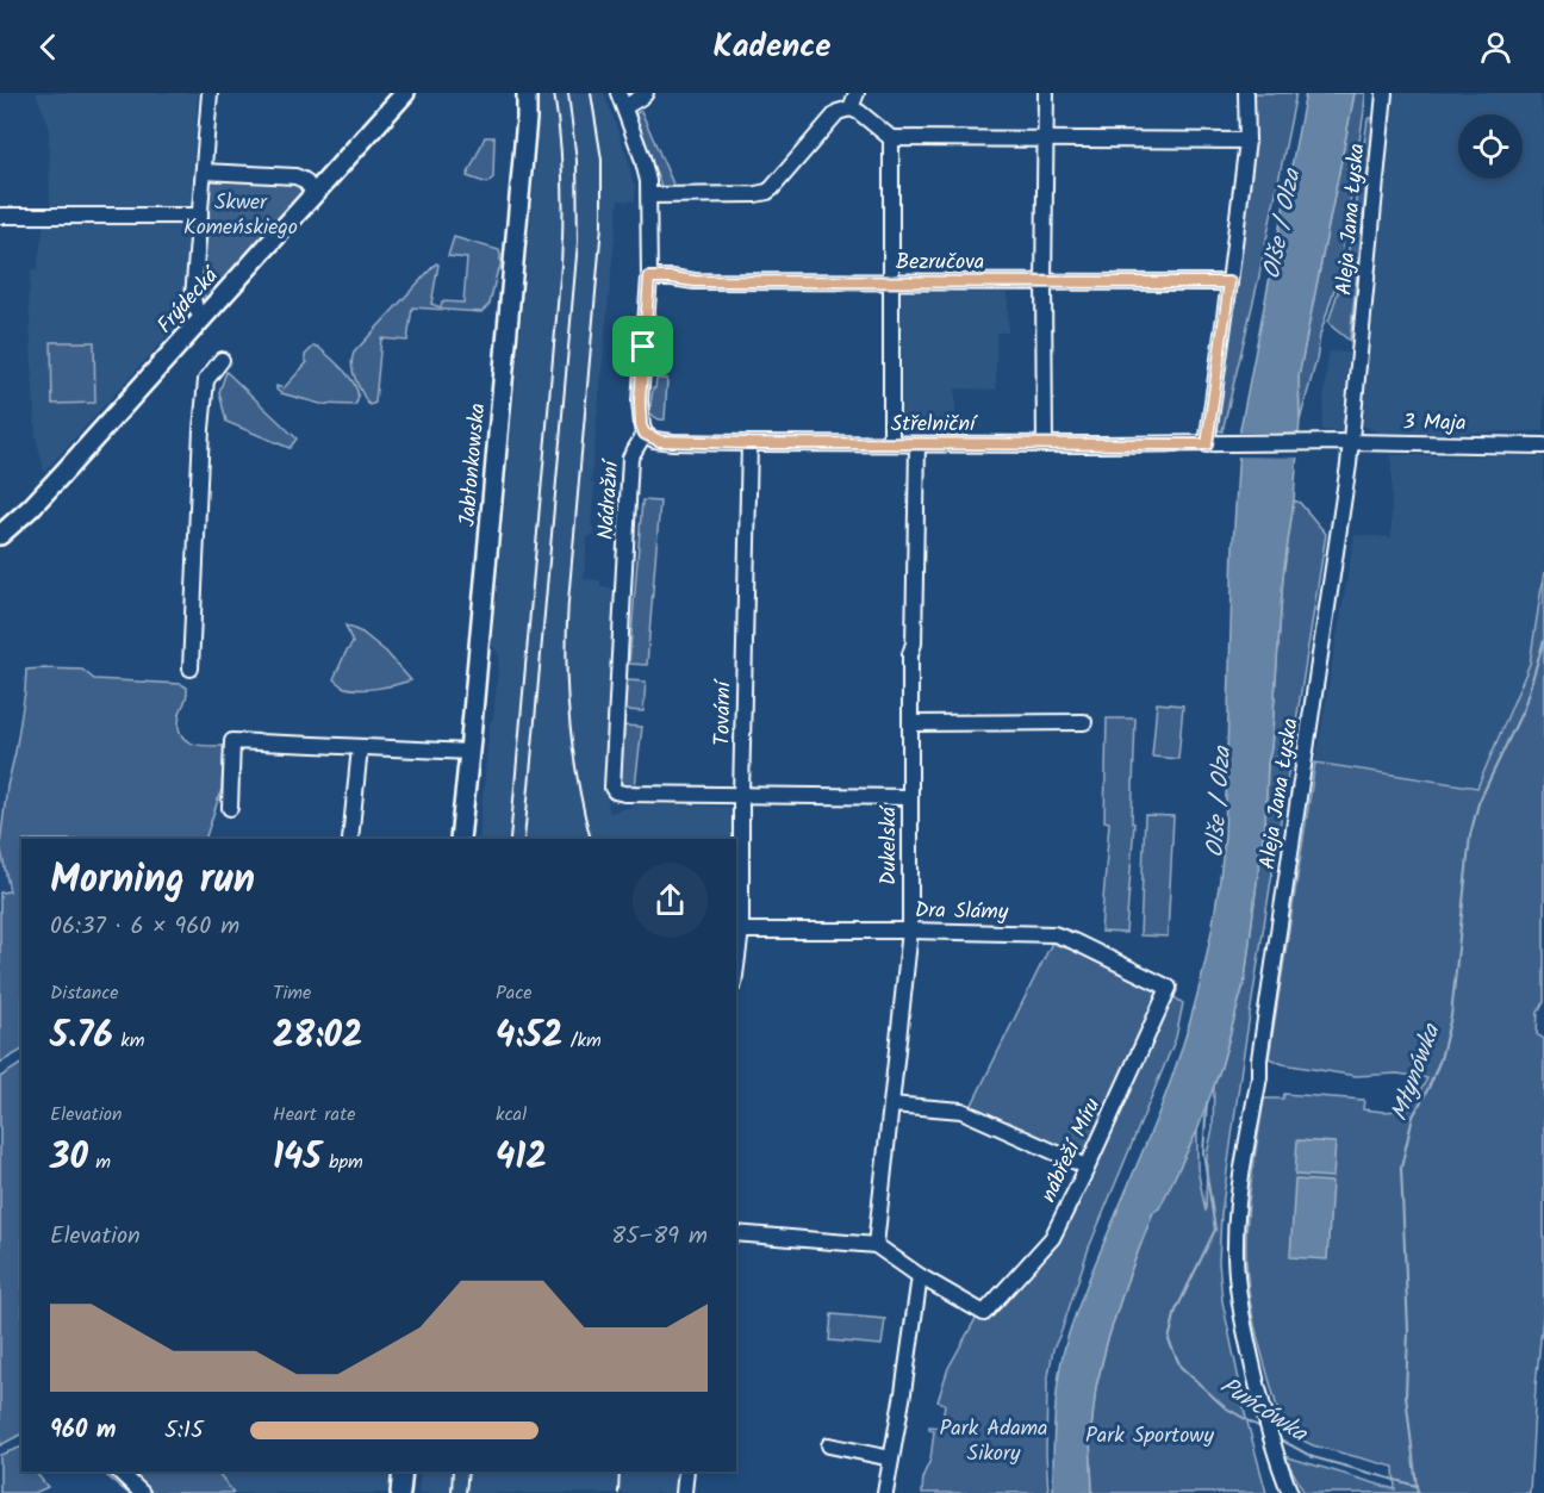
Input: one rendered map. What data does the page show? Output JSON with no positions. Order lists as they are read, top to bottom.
{
  "streets": {
    "main road": ["Frýdecká", "Jabłonkowska"],
    "street": [
      "Aleja Jana Łyska",
      "Bezručova",
      "3 Maja",
      "Střelniční",
      "Nádražní",
      "Tovární",
      "Dukelská",
      "Dra Slámy",
      "nábřeží Míru"
    ]
  },
  "crossings": [
    ["Aleja Jana Łyska", "3 Maja"],
    ["3 Maja", "Střelniční"],
    ["Střelniční", "Nádražní"],
    ["Střelniční", "Tovární"],
    ["Střelniční", "Dukelská"],
    ["Nádražní", "Tovární"],
    ["Tovární", "Dra Slámy"],
    ["Dukelská", "Dra Slámy"],
    ["Dra Slámy", "nábřeží Míru"]
  ],
  "water": ["Olše / Olza", "Młynówka", "Puńcówka"],
  "parks": ["Skwer Komeńskiego", "Park Adama Sikory", "Park Sportowy"],
  "page": {
    "header": "Kadence",
    "heading": ["Morning run", "06:37 · 6 × 960 m"],
    "stats": [
      ["Distance", "5.76 km"],
      ["Time", "28:02"],
      ["Pace", "4:52 /km"],
      ["Elevation", "30 m"],
      ["Heart rate", "145 bpm"],
      ["kcal", "412"]
    ],
    "chart": ["Elevation", "85–89 m"],
    "list": [
      {
        "name": "960 m",
        "note": "5:15"
      }
    ]
  }
}
